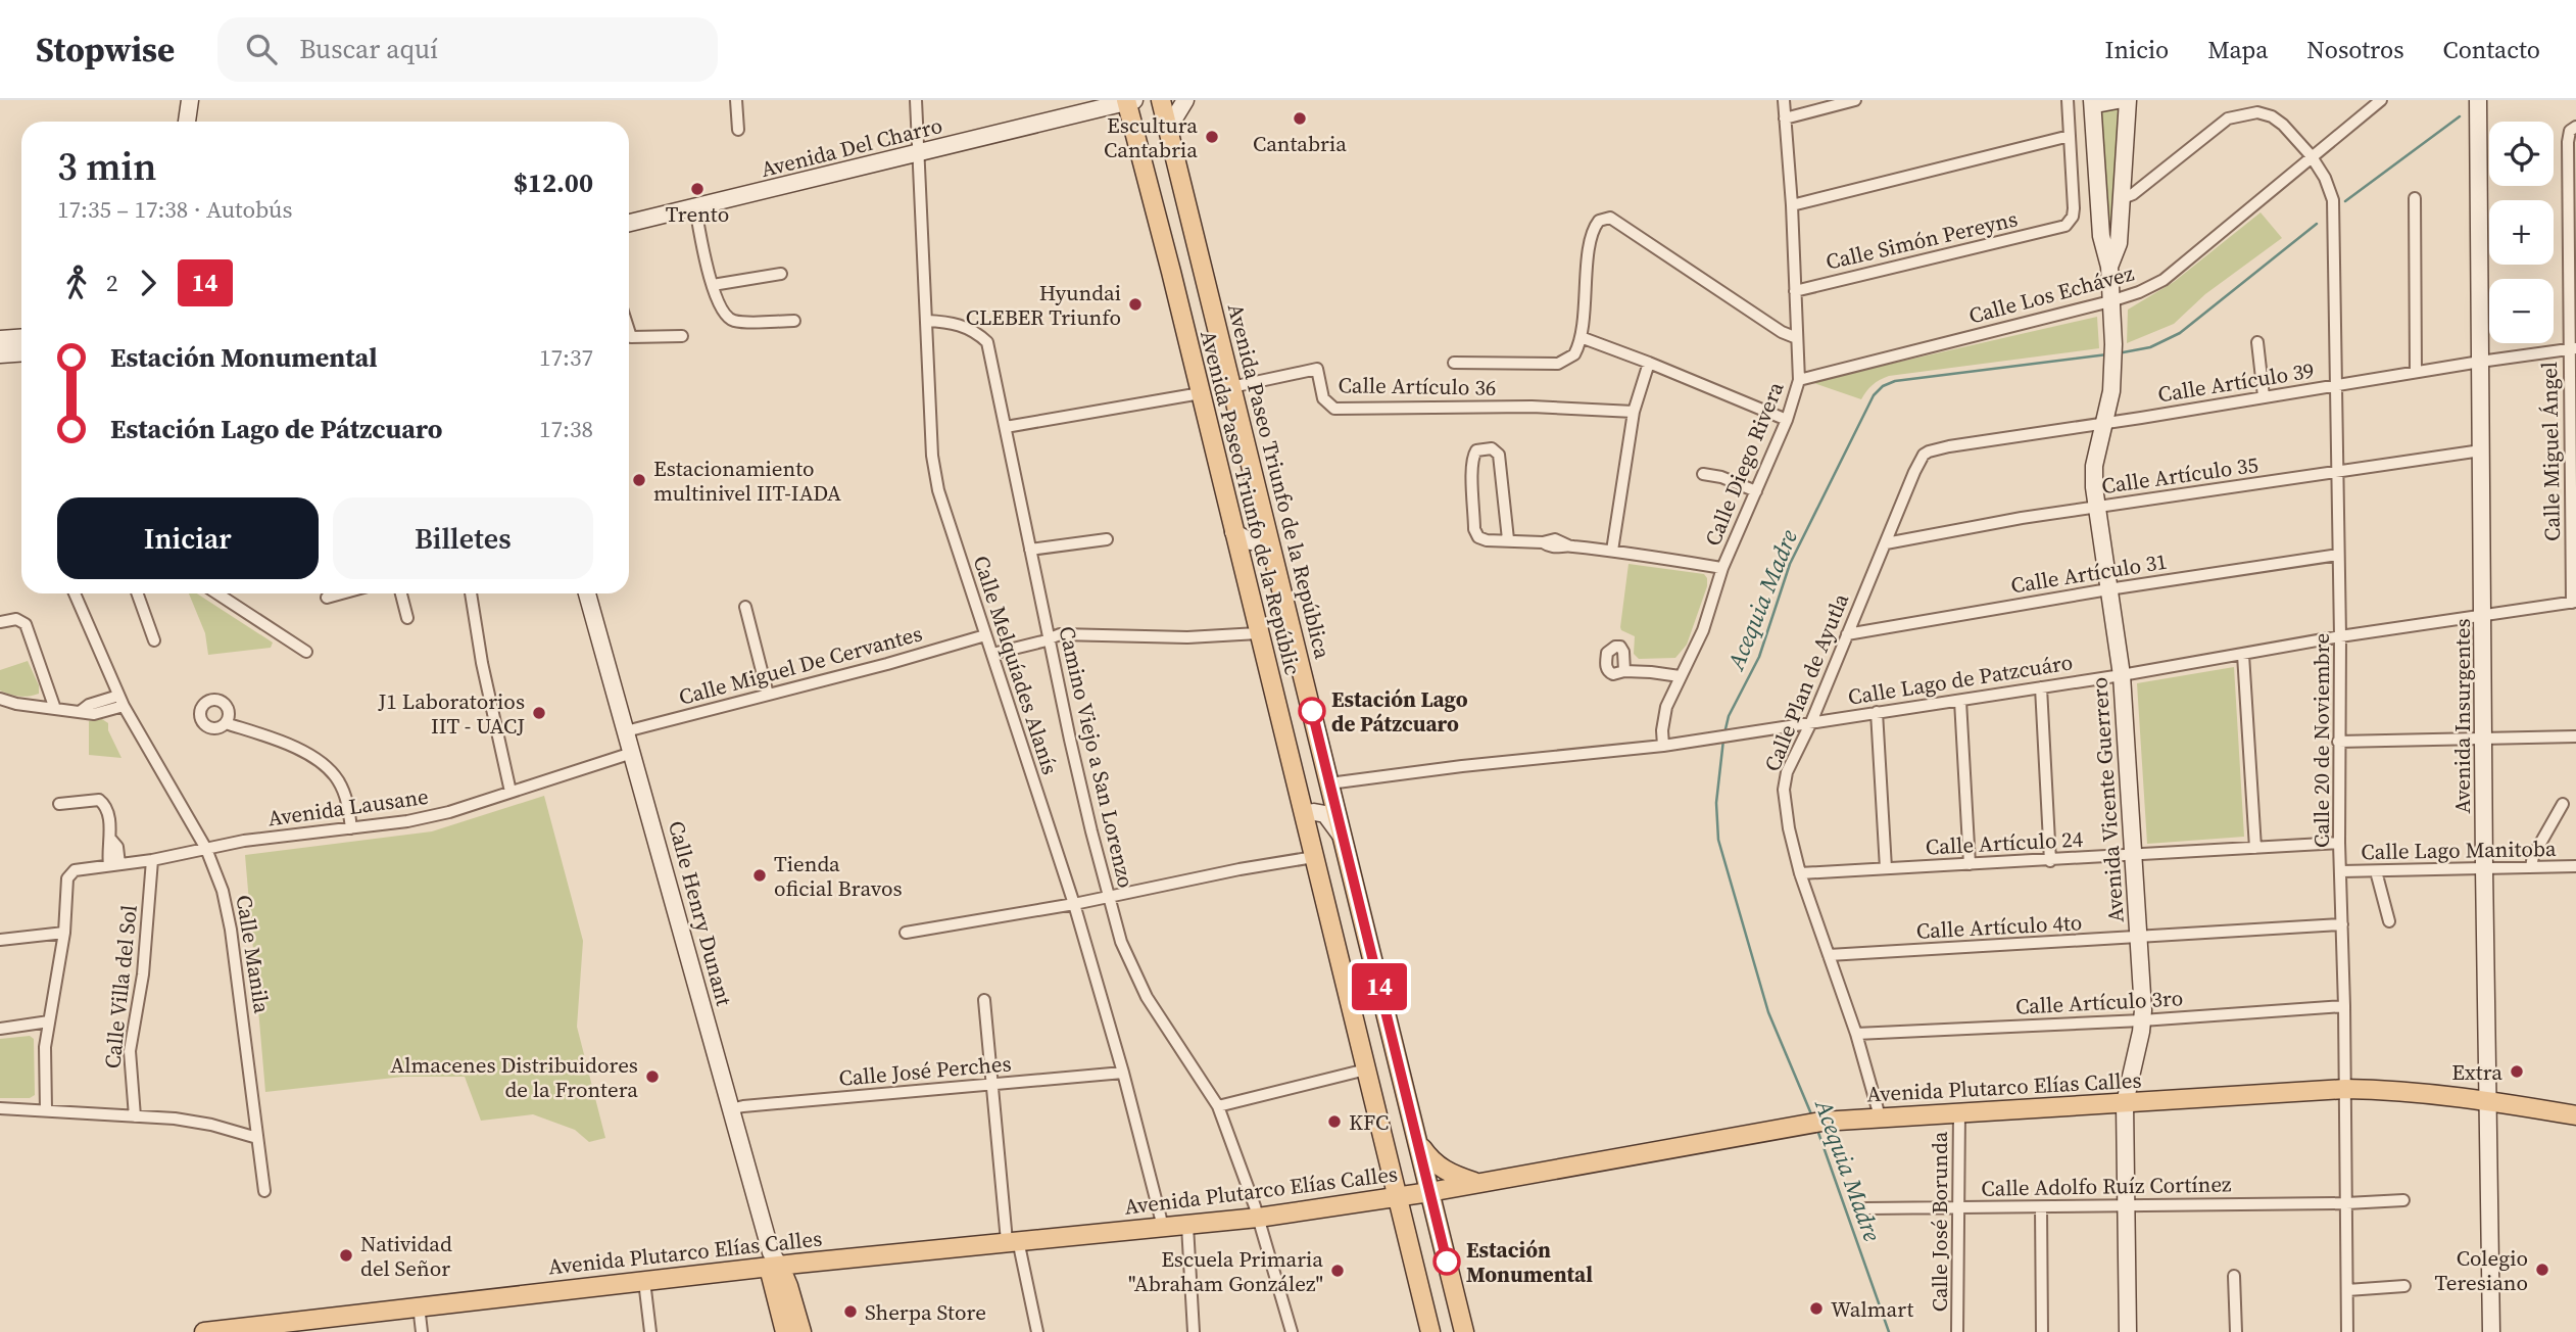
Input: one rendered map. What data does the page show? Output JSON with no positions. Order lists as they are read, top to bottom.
{
  "streets": {
    "main road": [
      "Avenida Paseo Triunfo de la República",
      "Avenida Paseo Triunfo de la Repúblic",
      "Calle Henry Dunant",
      "Avenida Plutarco Elías Calles"
    ],
    "street": [
      "Avenida Del Charro",
      "Calle Simón Pereyns",
      "Calle Los Echávez",
      "Calle Artículo 39",
      "Calle Artículo 36",
      "Calle Miguel Ángel",
      "Calle Diego Rivera",
      "Calle Artículo 35",
      "Calle Artículo 31",
      "Calle Miguel De Cervantes",
      "Calle Melquíades Alanís",
      "Calle Lago de Patzcuáro",
      "Calle Plan de Ayutla",
      "Avenida Insurgentes",
      "Calle 20 de Noviembre",
      "Camino Viejo a San Lorenzo",
      "Avenida Vicente Guerrero",
      "Avenida Lausane",
      "Calle Artículo 24",
      "Calle Lago Manitoba",
      "Calle Artículo 4to",
      "Calle Manila",
      "Calle Villa del Sol",
      "Calle Artículo 3ro",
      "Calle José Perches",
      "Calle Adolfo Ruíz Cortínez",
      "Calle José Borunda"
    ]
  },
  "crossings": [
    ["Avenida Del Charro", "Avenida Paseo Triunfo de la Repúblic"],
    ["Avenida Del Charro", "Calle Melquíades Alanís"],
    ["Calle Simón Pereyns", "Calle Diego Rivera"],
    ["Calle Los Echávez", "Calle Diego Rivera"],
    ["Calle Los Echávez", "Calle 20 de Noviembre"],
    ["Calle Los Echávez", "Avenida Vicente Guerrero"],
    ["Calle Artículo 39", "Calle Miguel Ángel"],
    ["Calle Artículo 39", "Calle Plan de Ayutla"],
    ["Calle Artículo 39", "Avenida Insurgentes"],
    ["Calle Artículo 39", "Calle 20 de Noviembre"],
    ["Calle Artículo 39", "Avenida Vicente Guerrero"],
    ["Calle Artículo 36", "Avenida Paseo Triunfo de la República"],
    ["Calle Miguel Ángel", "Calle Lago de Patzcuáro"],
    ["Calle Diego Rivera", "Calle Lago de Patzcuáro"],
    ["Calle Artículo 35", "Calle Plan de Ayutla"],
    ["Calle Artículo 35", "Avenida Insurgentes"],
    ["Calle Artículo 35", "Calle 20 de Noviembre"],
    ["Calle Artículo 35", "Avenida Vicente Guerrero"],
    ["Avenida Paseo Triunfo de la República", "Avenida Plutarco Elías Calles"],
    ["Avenida Paseo Triunfo de la Repúblic", "Avenida Plutarco Elías Calles"],
    ["Calle Artículo 31", "Calle Plan de Ayutla"],
    ["Calle Artículo 31", "Calle 20 de Noviembre"],
    ["Calle Artículo 31", "Avenida Vicente Guerrero"],
    ["Calle Miguel De Cervantes", "Calle Melquíades Alanís"],
    ["Calle Miguel De Cervantes", "Calle Henry Dunant"],
    ["Calle Melquíades Alanís", "Camino Viejo a San Lorenzo"],
    ["Calle Melquíades Alanís", "Calle José Perches"],
    ["Calle Melquíades Alanís", "Avenida Plutarco Elías Calles"],
    ["Calle Lago de Patzcuáro", "Calle Plan de Ayutla"],
    ["Calle Lago de Patzcuáro", "Avenida Insurgentes"],
    ["Calle Lago de Patzcuáro", "Calle 20 de Noviembre"],
    ["Calle Lago de Patzcuáro", "Avenida Vicente Guerrero"],
    ["Calle Plan de Ayutla", "Calle Artículo 24"],
    ["Calle Plan de Ayutla", "Calle Artículo 4to"],
    ["Calle Plan de Ayutla", "Calle Artículo 3ro"],
    ["Calle Plan de Ayutla", "Avenida Plutarco Elías Calles"],
    ["Avenida Insurgentes", "Calle Lago Manitoba"],
    ["Avenida Insurgentes", "Avenida Plutarco Elías Calles"],
    ["Calle 20 de Noviembre", "Avenida Vicente Guerrero"],
    ["Calle 20 de Noviembre", "Calle Artículo 24"],
    ["Calle 20 de Noviembre", "Calle Lago Manitoba"],
    ["Calle 20 de Noviembre", "Calle Artículo 4to"],
    ["Calle 20 de Noviembre", "Calle Artículo 3ro"],
    ["Calle 20 de Noviembre", "Avenida Plutarco Elías Calles"],
    ["Calle 20 de Noviembre", "Calle Adolfo Ruíz Cortínez"],
    ["Camino Viejo a San Lorenzo", "Avenida Plutarco Elías Calles"],
    ["Avenida Vicente Guerrero", "Calle Artículo 24"],
    ["Avenida Vicente Guerrero", "Calle Artículo 4to"],
    ["Avenida Vicente Guerrero", "Calle Artículo 3ro"],
    ["Avenida Vicente Guerrero", "Avenida Plutarco Elías Calles"],
    ["Avenida Vicente Guerrero", "Calle Adolfo Ruíz Cortínez"],
    ["Avenida Lausane", "Calle Henry Dunant"],
    ["Avenida Lausane", "Calle Manila"],
    ["Avenida Lausane", "Calle Villa del Sol"],
    ["Calle Henry Dunant", "Calle José Perches"],
    ["Calle Henry Dunant", "Avenida Plutarco Elías Calles"],
    ["Avenida Plutarco Elías Calles", "Calle José Borunda"],
    ["Calle Adolfo Ruíz Cortínez", "Calle José Borunda"]
  ],
  "water": ["Acequia Madre"],
  "places": [
    "Cantabria",
    "Escultura Cantabria",
    "Trento",
    "Hyundai CLEBER Triunfo",
    "Estacionamiento multinivel IIT-IADA",
    "Estación Lago de Pátzcuaro",
    "J1 Laboratorios IIT - UACJ",
    "Tienda oficial Bravos",
    "Extra",
    "Almacenes Distribuidores de la Frontera",
    "KFC",
    "Natividad del Señor",
    "Estación Monumental",
    "Colegio Teresiano",
    "Escuela Primaria \"Abraham González\"",
    "Walmart",
    "Sherpa Store"
  ],
  "lines": ["bus line 14"],
  "page": {
    "header": "Stopwise",
    "search": "Buscar aquí",
    "nav": [
      "Inicio",
      "Mapa",
      "Nosotros",
      "Contacto"
    ],
    "on_map": "14",
    "map_buttons": ["+", "−"],
    "heading": ["3 min", "17:35 – 17:38 · Autobús", "$12.00"],
    "legs": ["2", "14"],
    "list": [
      {
        "name": "Estación Monumental",
        "value": "17:37"
      },
      {
        "name": "Estación Lago de Pátzcuaro",
        "value": "17:38"
      }
    ],
    "buttons": ["Iniciar", "Billetes"]
  }
}
